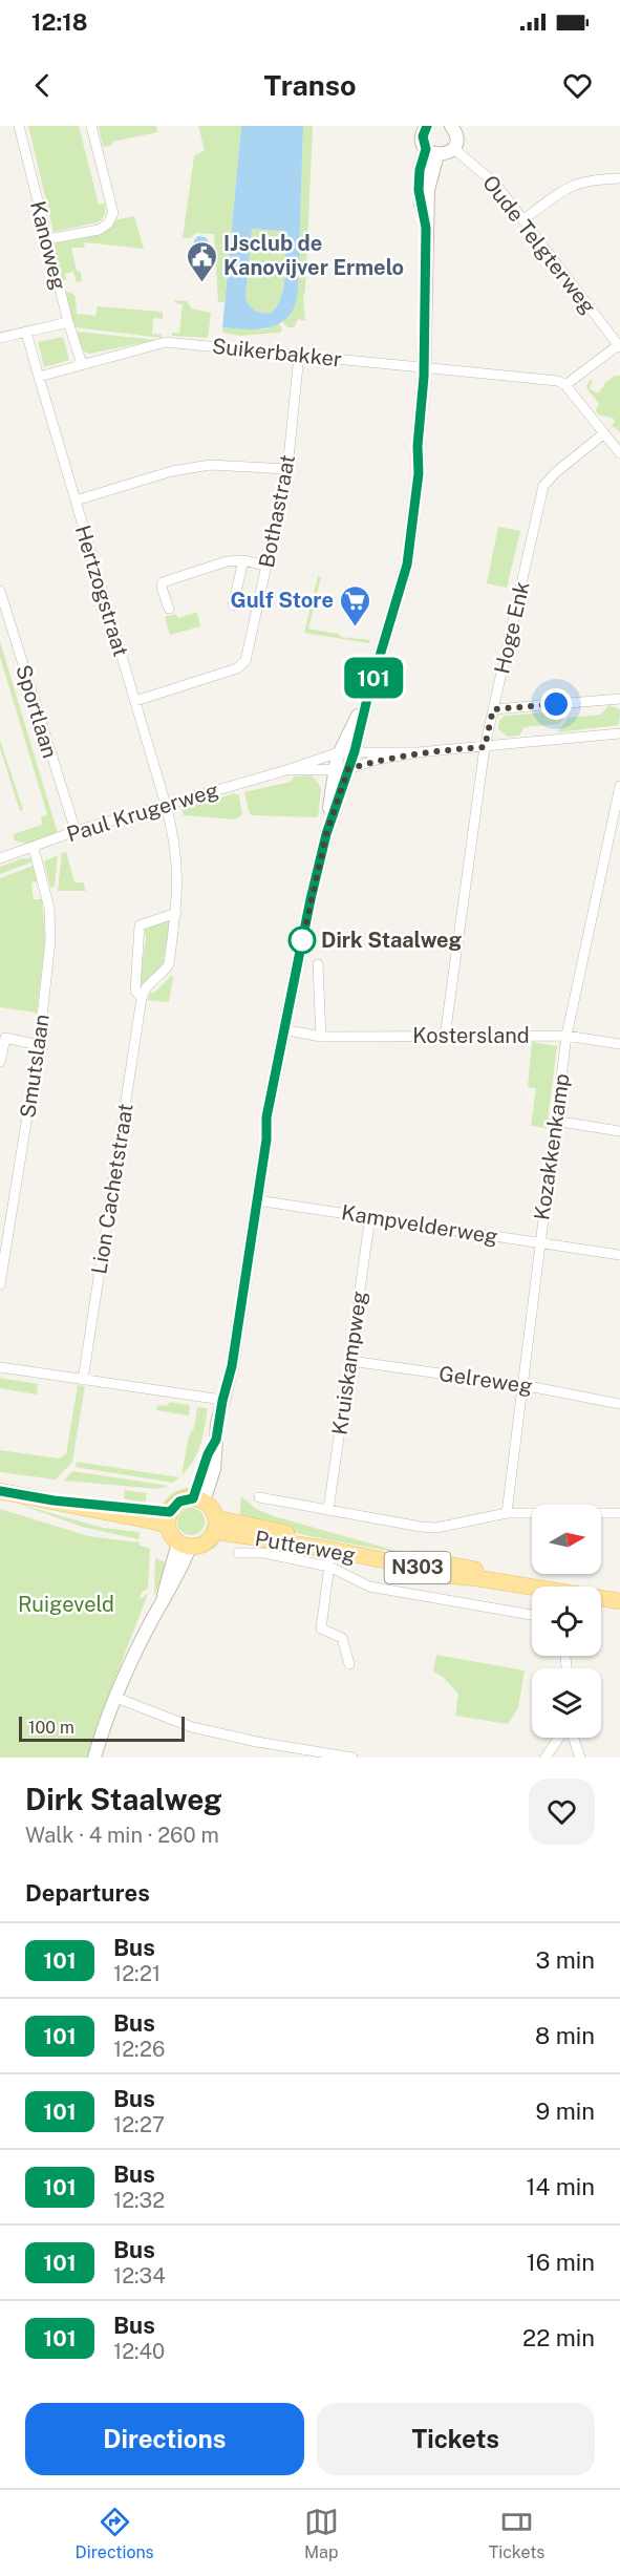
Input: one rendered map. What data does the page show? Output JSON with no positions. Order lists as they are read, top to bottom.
{
  "streets": {
    "main road": ["Putterweg", "N303"],
    "street": [
      "Oude Telgterweg",
      "Kanoweg",
      "Suikerbakker",
      "Bothastraat",
      "Hertzogstraat",
      "Hoge Enk",
      "Sportlaan",
      "Paul Krugerweg",
      "Kostersland",
      "Smutslaan",
      "Kozakkenkamp",
      "Lion Cachetstraat",
      "Kampvelderweg",
      "Kruiskampweg",
      "Gelreweg"
    ]
  },
  "crossings": [
    ["Kanoweg", "Suikerbakker"],
    ["Suikerbakker", "Bothastraat"],
    ["Suikerbakker", "Hertzogstraat"],
    ["Bothastraat", "Hertzogstraat"],
    ["Hertzogstraat", "Paul Krugerweg"],
    ["Hoge Enk", "Kostersland"],
    ["Sportlaan", "Paul Krugerweg"],
    ["Paul Krugerweg", "Smutslaan"],
    ["Kostersland", "Kozakkenkamp"],
    ["Kozakkenkamp", "Kampvelderweg"],
    ["Kozakkenkamp", "Gelreweg"],
    ["Kampvelderweg", "Kruiskampweg"],
    ["Kruiskampweg", "Gelreweg"]
  ],
  "parks": ["Ruigeveld"],
  "places": {
    "public building": ["IJsclub de Kanovijver Ermelo"],
    "supermarket": ["Gulf Store"],
    "other": ["Dirk Staalweg"]
  },
  "lines": ["bus line 101"],
  "scale_bar": "100 m",
  "north": "right",
  "page": {
    "status": "12:18",
    "header": "Transo",
    "on_map": "101",
    "scale": "100 m",
    "heading": [
      ["Dirk Staalweg", "Walk · 4 min · 260 m"],
      "Departures"
    ],
    "list": [
      {
        "mark": "101",
        "name": "Bus",
        "note": "12:21",
        "value": "3 min"
      },
      {
        "mark": "101",
        "name": "Bus",
        "note": "12:26",
        "value": "8 min"
      },
      {
        "mark": "101",
        "name": "Bus",
        "note": "12:27",
        "value": "9 min"
      },
      {
        "mark": "101",
        "name": "Bus",
        "note": "12:32",
        "value": "14 min"
      },
      {
        "mark": "101",
        "name": "Bus",
        "note": "12:34",
        "value": "16 min"
      },
      {
        "mark": "101",
        "name": "Bus",
        "note": "12:40",
        "value": "22 min"
      }
    ],
    "buttons": ["Directions", "Tickets"],
    "tabs": ["Directions", "Map", "Tickets"]
  }
}
